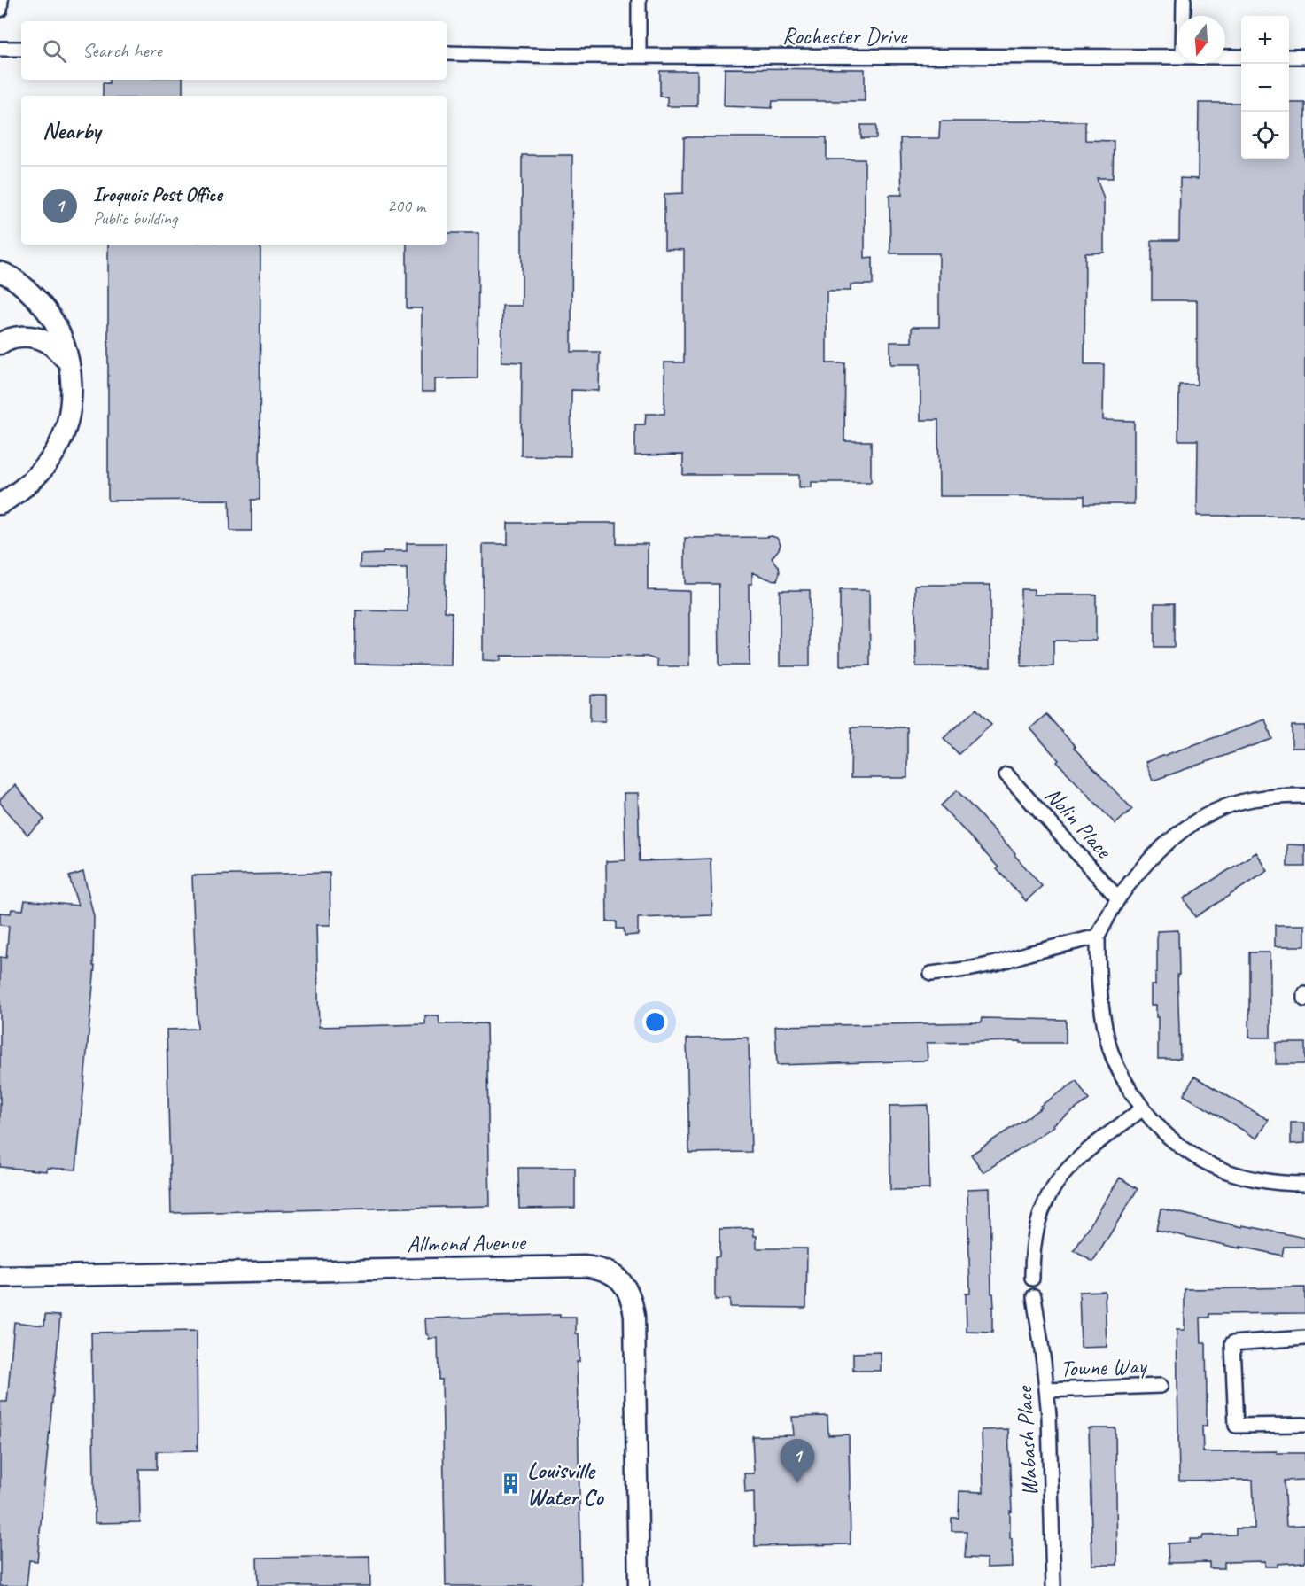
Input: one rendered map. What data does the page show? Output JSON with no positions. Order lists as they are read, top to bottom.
{
  "streets": {
    "street": [
      "Rochester Drive",
      "Nolin Place",
      "Allmond Avenue",
      "Towne Way",
      "Wabash Place"
    ]
  },
  "crossings": [
    ["Towne Way", "Wabash Place"]
  ],
  "places": {
    "building": ["Louisville Water Co"]
  },
  "north": "bottom",
  "page": {
    "map_buttons": ["+", "−"],
    "search": "Search here",
    "heading": "Nearby",
    "list": [
      {
        "mark": "1",
        "name": "Iroquois Post Office",
        "note": "Public building",
        "value": "200 m"
      }
    ],
    "pins": "1"
  }
}
